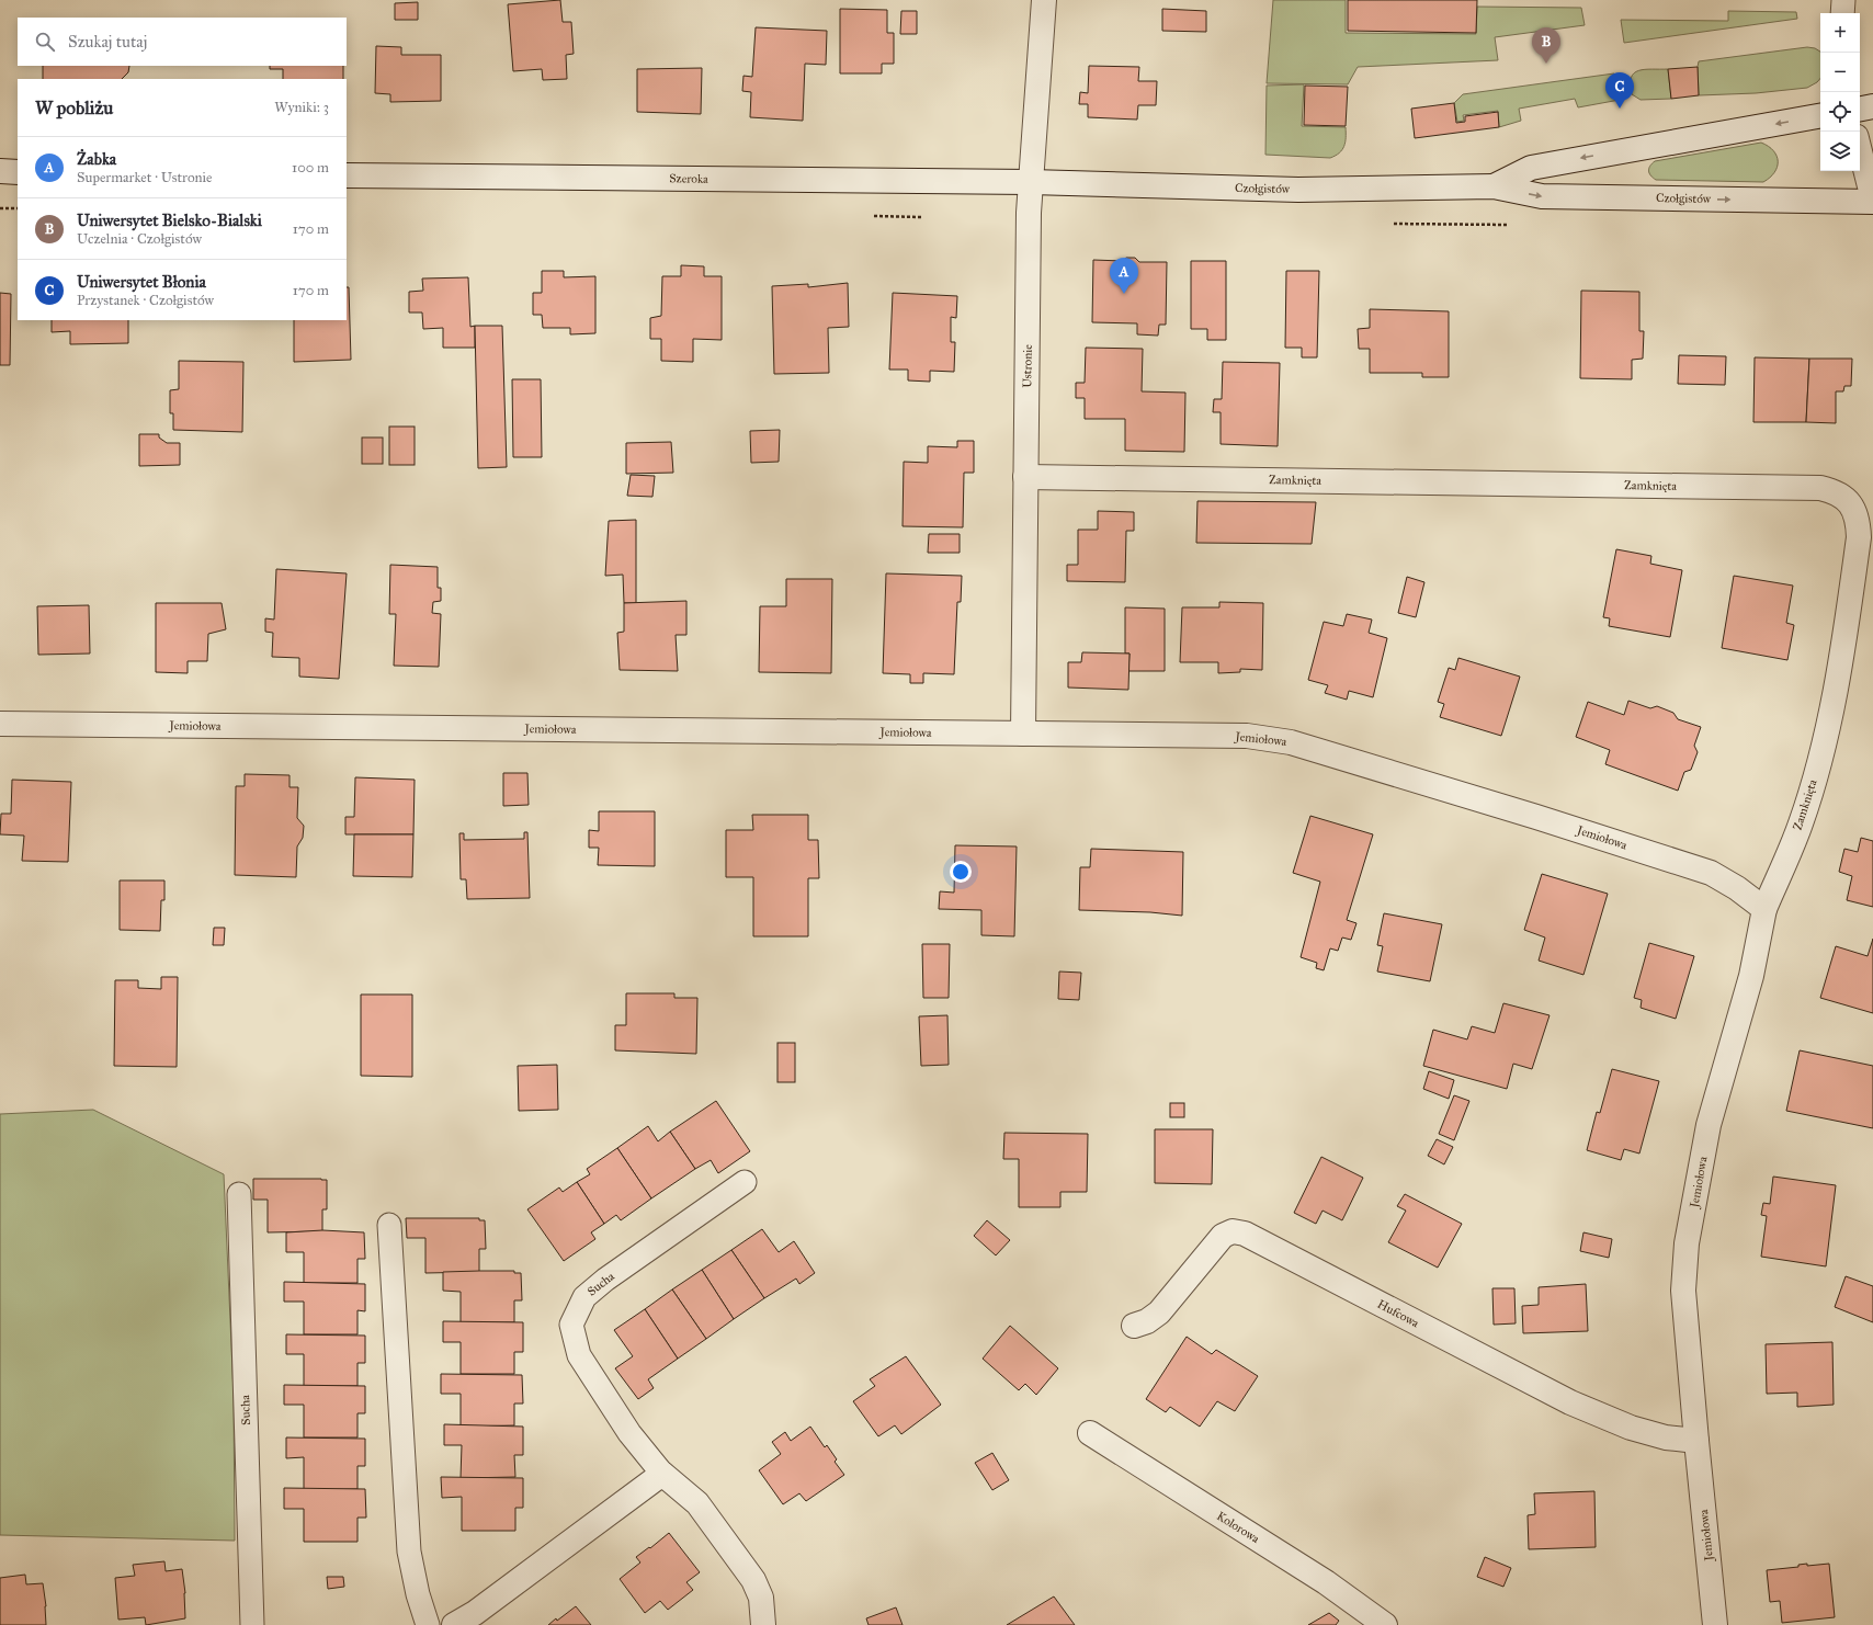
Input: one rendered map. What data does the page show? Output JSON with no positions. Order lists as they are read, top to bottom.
{
  "streets": {
    "street": [
      "Szeroka",
      "Czołgistów",
      "Ustronie",
      "Zamknięta",
      "Jemiołowa",
      "Sucha",
      "Hufcowa",
      "Kolorowa"
    ]
  },
  "crossings": [
    ["Szeroka", "Czołgistów"],
    ["Szeroka", "Ustronie"],
    ["Czołgistów", "Ustronie"],
    ["Ustronie", "Zamknięta"],
    ["Ustronie", "Jemiołowa"],
    ["Zamknięta", "Jemiołowa"],
    ["Jemiołowa", "Hufcowa"]
  ],
  "page": {
    "map_buttons": ["+", "−"],
    "search": "Szukaj tutaj",
    "pins": ["B", "C", "A"],
    "heading": ["W pobliżu", "Wyniki: 3"],
    "list": [
      {
        "mark": "A",
        "name": "Żabka",
        "note": "Supermarket · Ustronie",
        "value": "100 m"
      },
      {
        "mark": "B",
        "name": "Uniwersytet Bielsko-Bialski",
        "note": "Uczelnia · Czołgistów",
        "value": "170 m"
      },
      {
        "mark": "C",
        "name": "Uniwersytet Błonia",
        "note": "Przystanek · Czołgistów",
        "value": "170 m"
      }
    ]
  }
}
